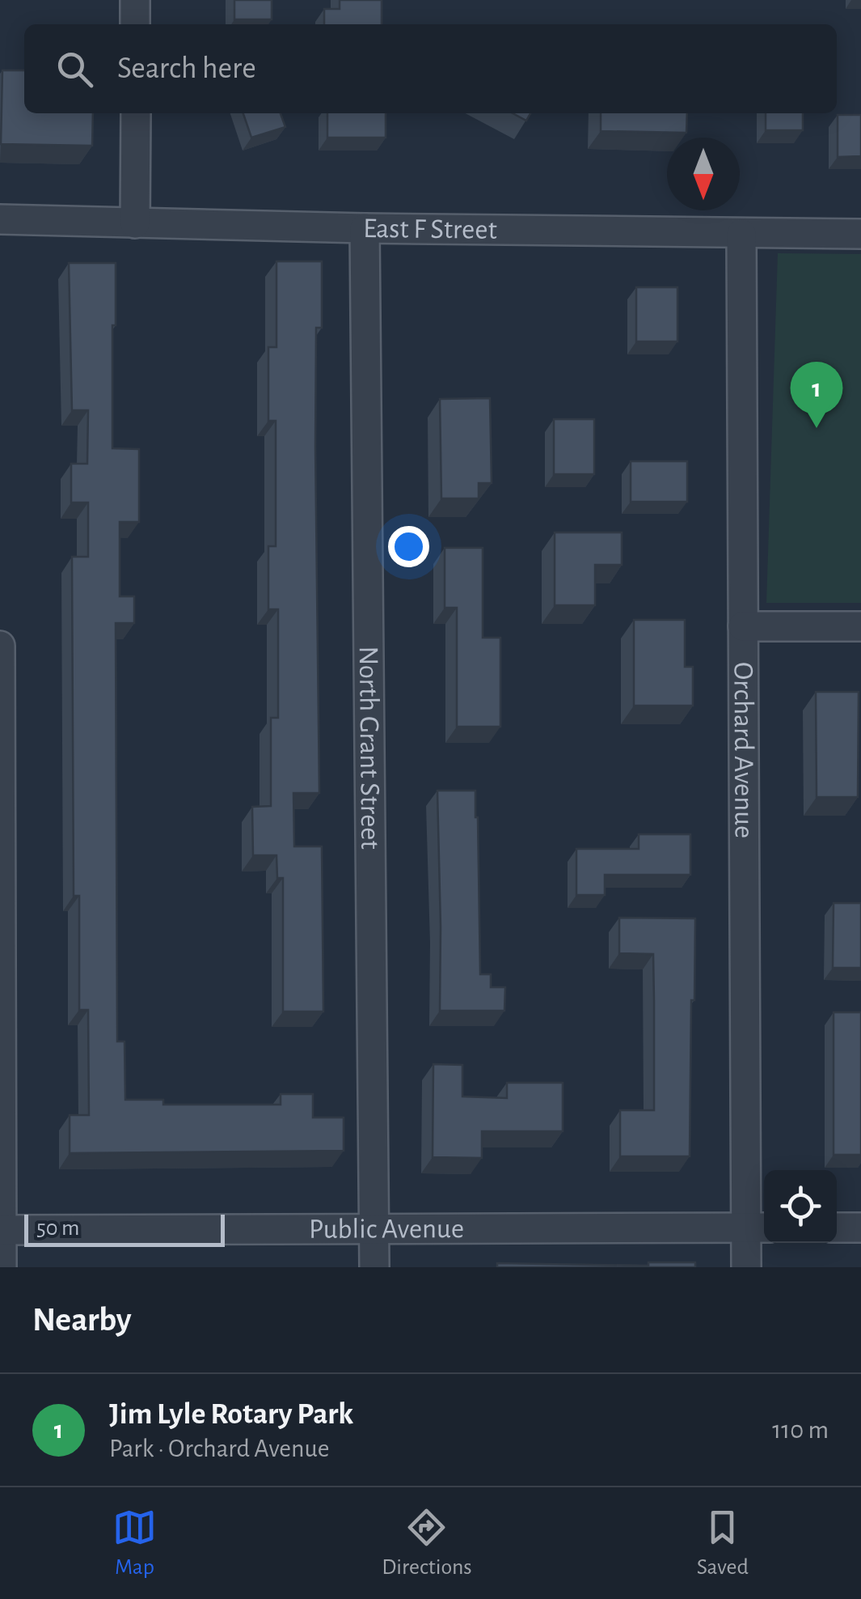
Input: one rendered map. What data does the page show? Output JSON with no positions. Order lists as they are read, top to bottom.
{
  "streets": {
    "street": [
      "East F Street",
      "North Grant Street",
      "Orchard Avenue",
      "Public Avenue"
    ]
  },
  "crossings": [
    ["East F Street", "North Grant Street"],
    ["East F Street", "Orchard Avenue"],
    ["North Grant Street", "Public Avenue"],
    ["Orchard Avenue", "Public Avenue"]
  ],
  "scale_bar": "50 m",
  "north": "bottom",
  "page": {
    "search": "Search here",
    "pins": "1",
    "scale": "50 m",
    "heading": "Nearby",
    "list": [
      {
        "mark": "1",
        "name": "Jim Lyle Rotary Park",
        "note": "Park · Orchard Avenue",
        "value": "110 m"
      }
    ],
    "nav": ["Map", "Directions", "Saved"]
  }
}
